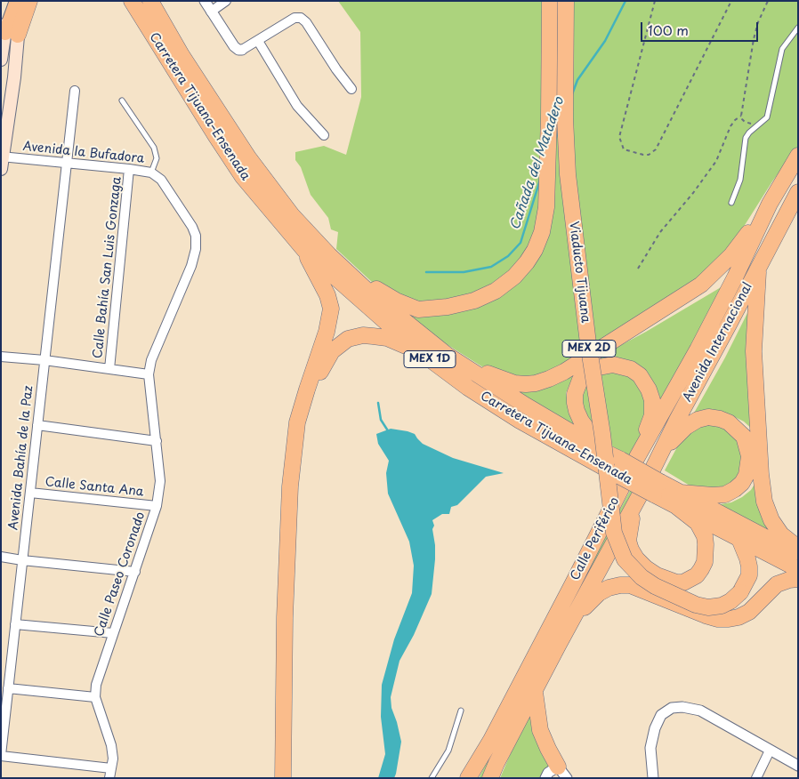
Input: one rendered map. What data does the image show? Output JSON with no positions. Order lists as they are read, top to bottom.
{
  "streets": {
    "highway": [
      "Carretera Tijuana–Ensenada",
      "Viaducto Tijuana",
      "Avenida Internacional",
      "MEX 2D",
      "MEX 1D",
      "Calle Periférico"
    ],
    "street": [
      "Avenida la Bufadora",
      "Calle Bahía San Luis Gonzaga",
      "Avenida Bahía de la Paz",
      "Calle Santa Ana",
      "Calle Paseo Coronado"
    ]
  },
  "crossings": [
    ["Carretera Tijuana–Ensenada", "Avenida Internacional"],
    ["Carretera Tijuana–Ensenada", "MEX 1D"],
    ["Carretera Tijuana–Ensenada", "Calle Periférico"],
    ["Avenida la Bufadora", "Calle Bahía San Luis Gonzaga"],
    ["Avenida la Bufadora", "Avenida Bahía de la Paz"],
    ["Avenida la Bufadora", "Calle Paseo Coronado"],
    ["Avenida Internacional", "MEX 1D"],
    ["Avenida Internacional", "Calle Periférico"],
    ["MEX 1D", "Calle Periférico"],
    ["Avenida Bahía de la Paz", "Calle Santa Ana"],
    ["Calle Santa Ana", "Calle Paseo Coronado"]
  ],
  "water": ["Cañada del Matadero"],
  "scale_bar": "100 m"
}
